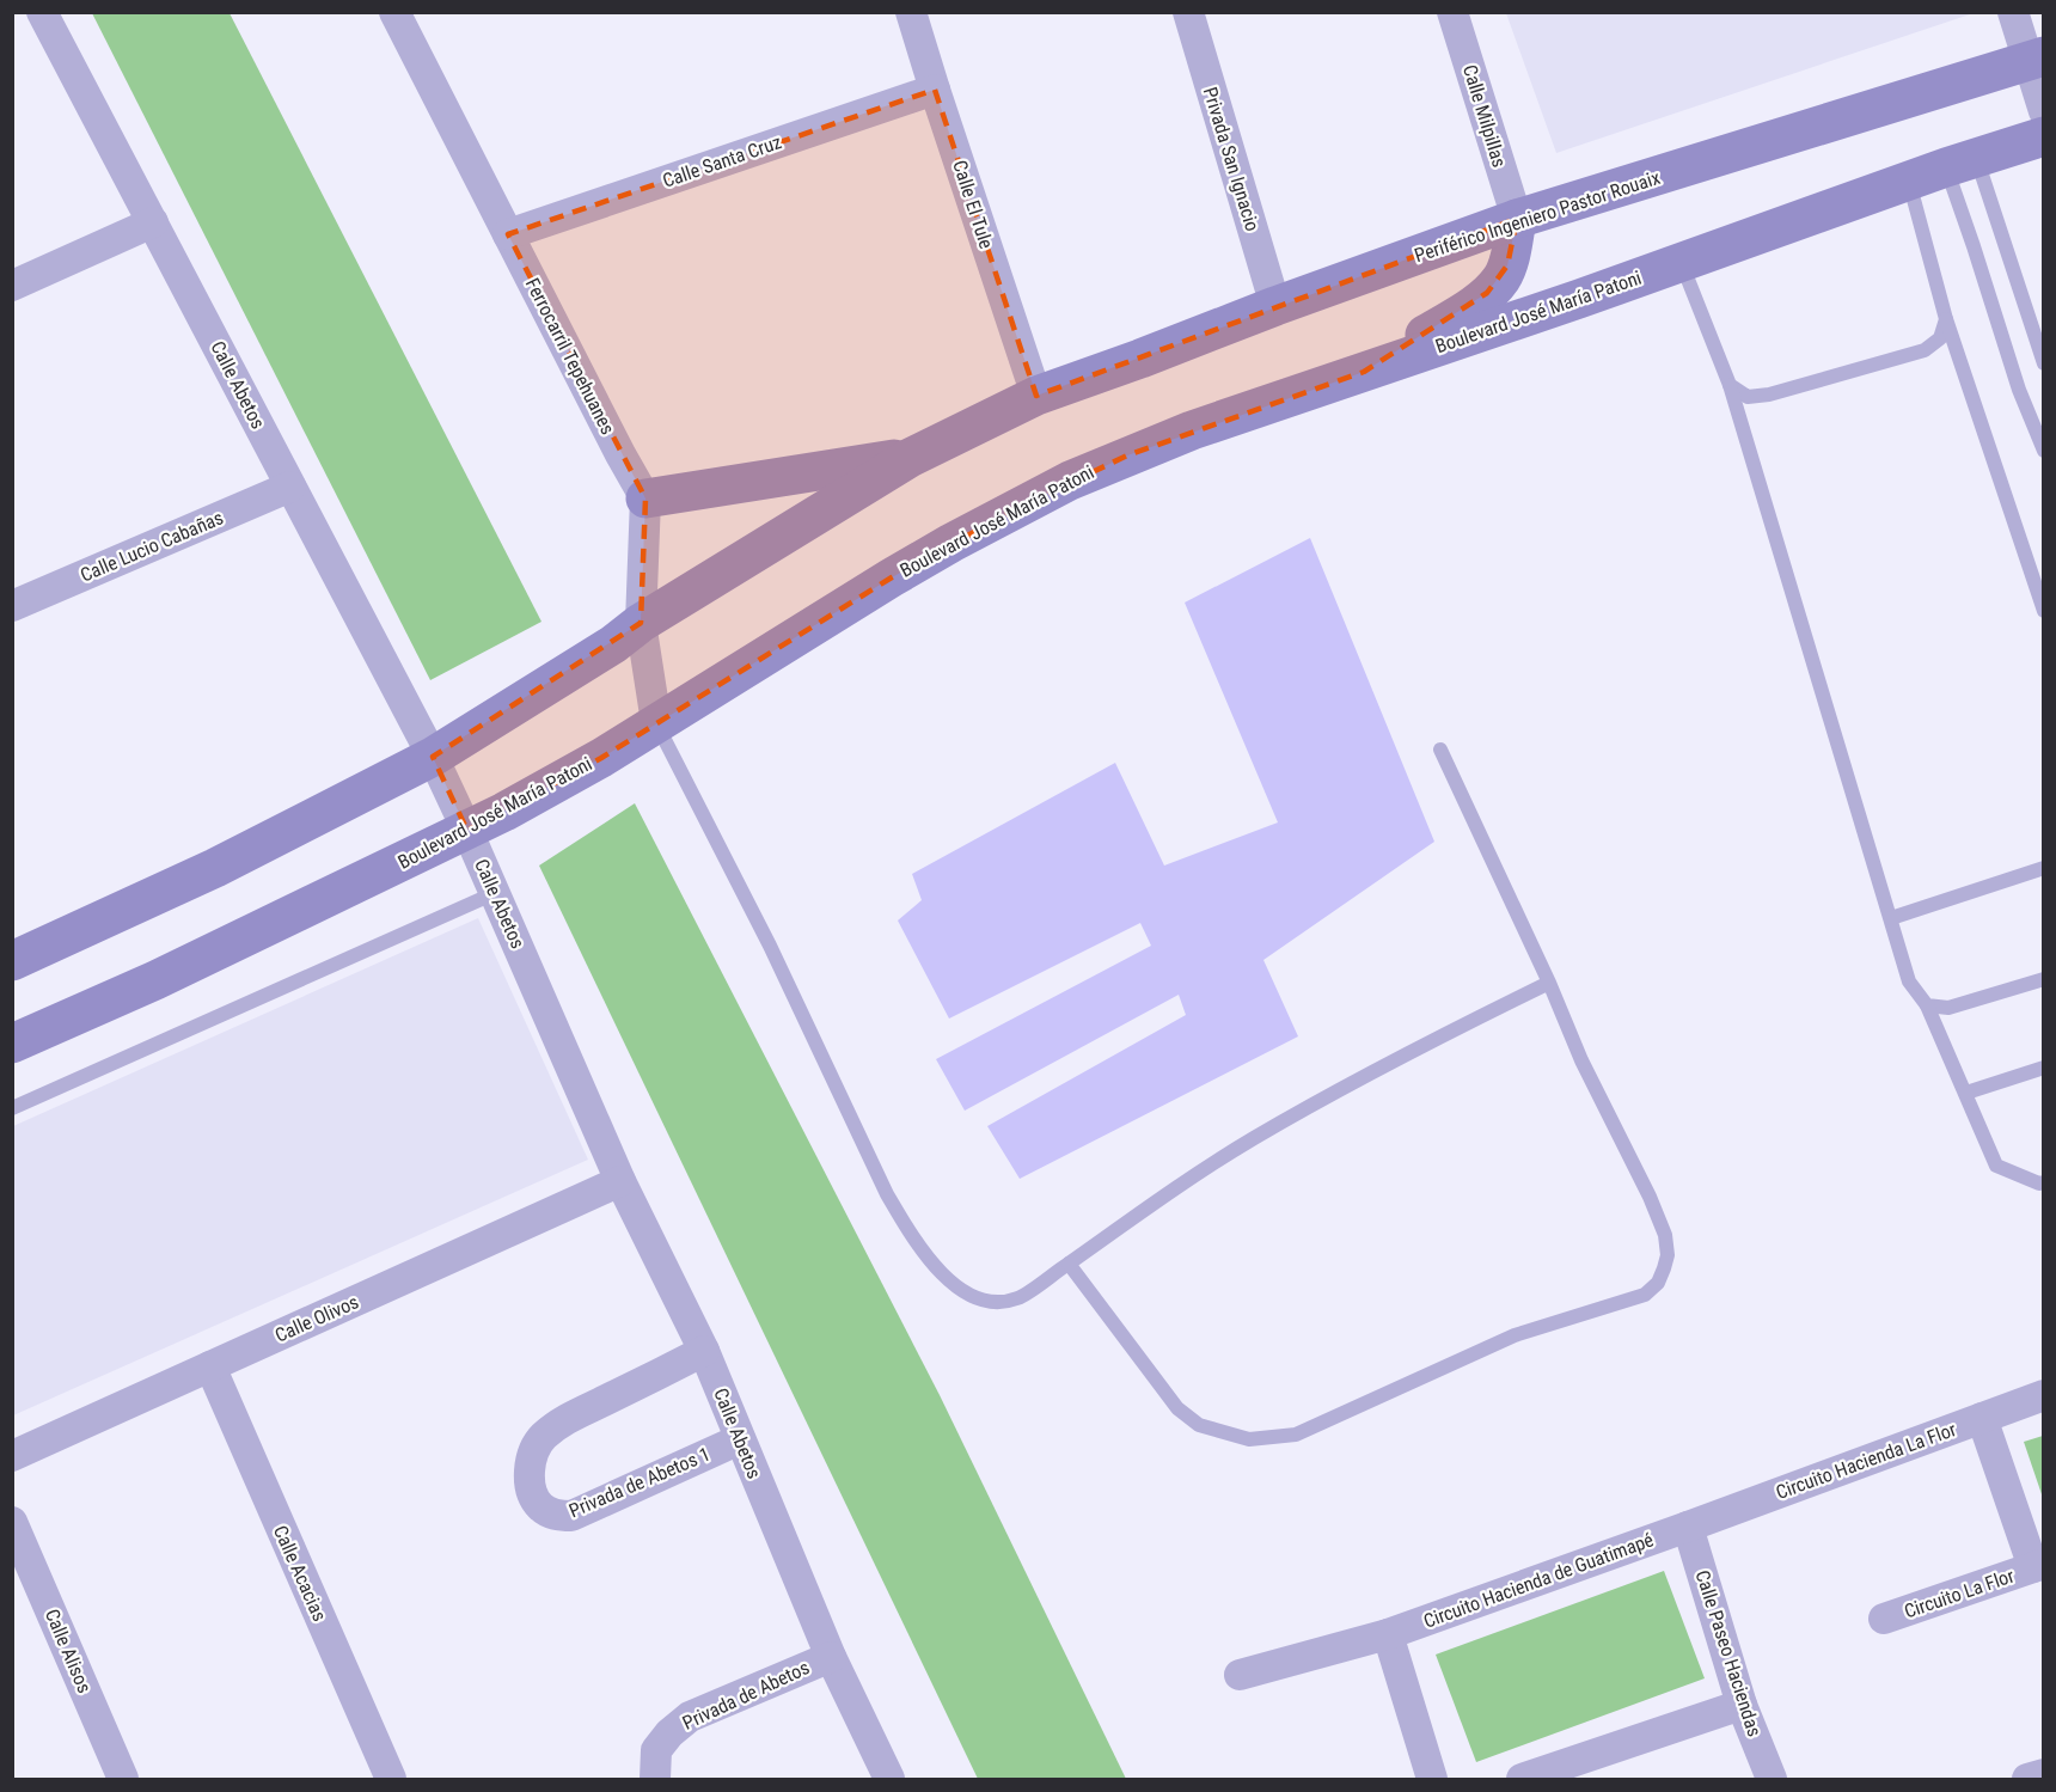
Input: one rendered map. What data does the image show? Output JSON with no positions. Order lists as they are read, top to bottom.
{
  "streets": {
    "main road": ["Periférico Ingeniero Pastor Rouaix", "Boulevard José María Patoni"],
    "street": [
      "Calle Milpillas",
      "Privada San Ignacio",
      "Calle Santa Cruz",
      "Calle El Tule",
      "Ferrocarril Tepehuanes",
      "Calle Abetos",
      "Calle Lucio Cabañas",
      "Calle Olivos",
      "Circuito Hacienda La Flor",
      "Privada de Abetos 1",
      "Calle Acacias",
      "Circuito Hacienda de Guatimapé",
      "Circuito La Flor",
      "Calle Alisos",
      "Calle Paseo Haciendas",
      "Privada de Abetos"
    ]
  },
  "crossings": [
    ["Calle Milpillas", "Periférico Ingeniero Pastor Rouaix"],
    ["Privada San Ignacio", "Periférico Ingeniero Pastor Rouaix"],
    ["Calle Santa Cruz", "Calle El Tule"],
    ["Calle Santa Cruz", "Ferrocarril Tepehuanes"],
    ["Calle El Tule", "Periférico Ingeniero Pastor Rouaix"],
    ["Boulevard José María Patoni", "Calle Abetos"],
    ["Calle Abetos", "Calle Lucio Cabañas"],
    ["Calle Abetos", "Calle Olivos"],
    ["Calle Abetos", "Privada de Abetos 1"],
    ["Calle Abetos", "Privada de Abetos"],
    ["Calle Olivos", "Calle Acacias"],
    ["Circuito Hacienda La Flor", "Circuito Hacienda de Guatimapé"],
    ["Circuito Hacienda La Flor", "Circuito La Flor"],
    ["Circuito Hacienda La Flor", "Calle Paseo Haciendas"],
    ["Circuito Hacienda de Guatimapé", "Calle Paseo Haciendas"]
  ]
}
